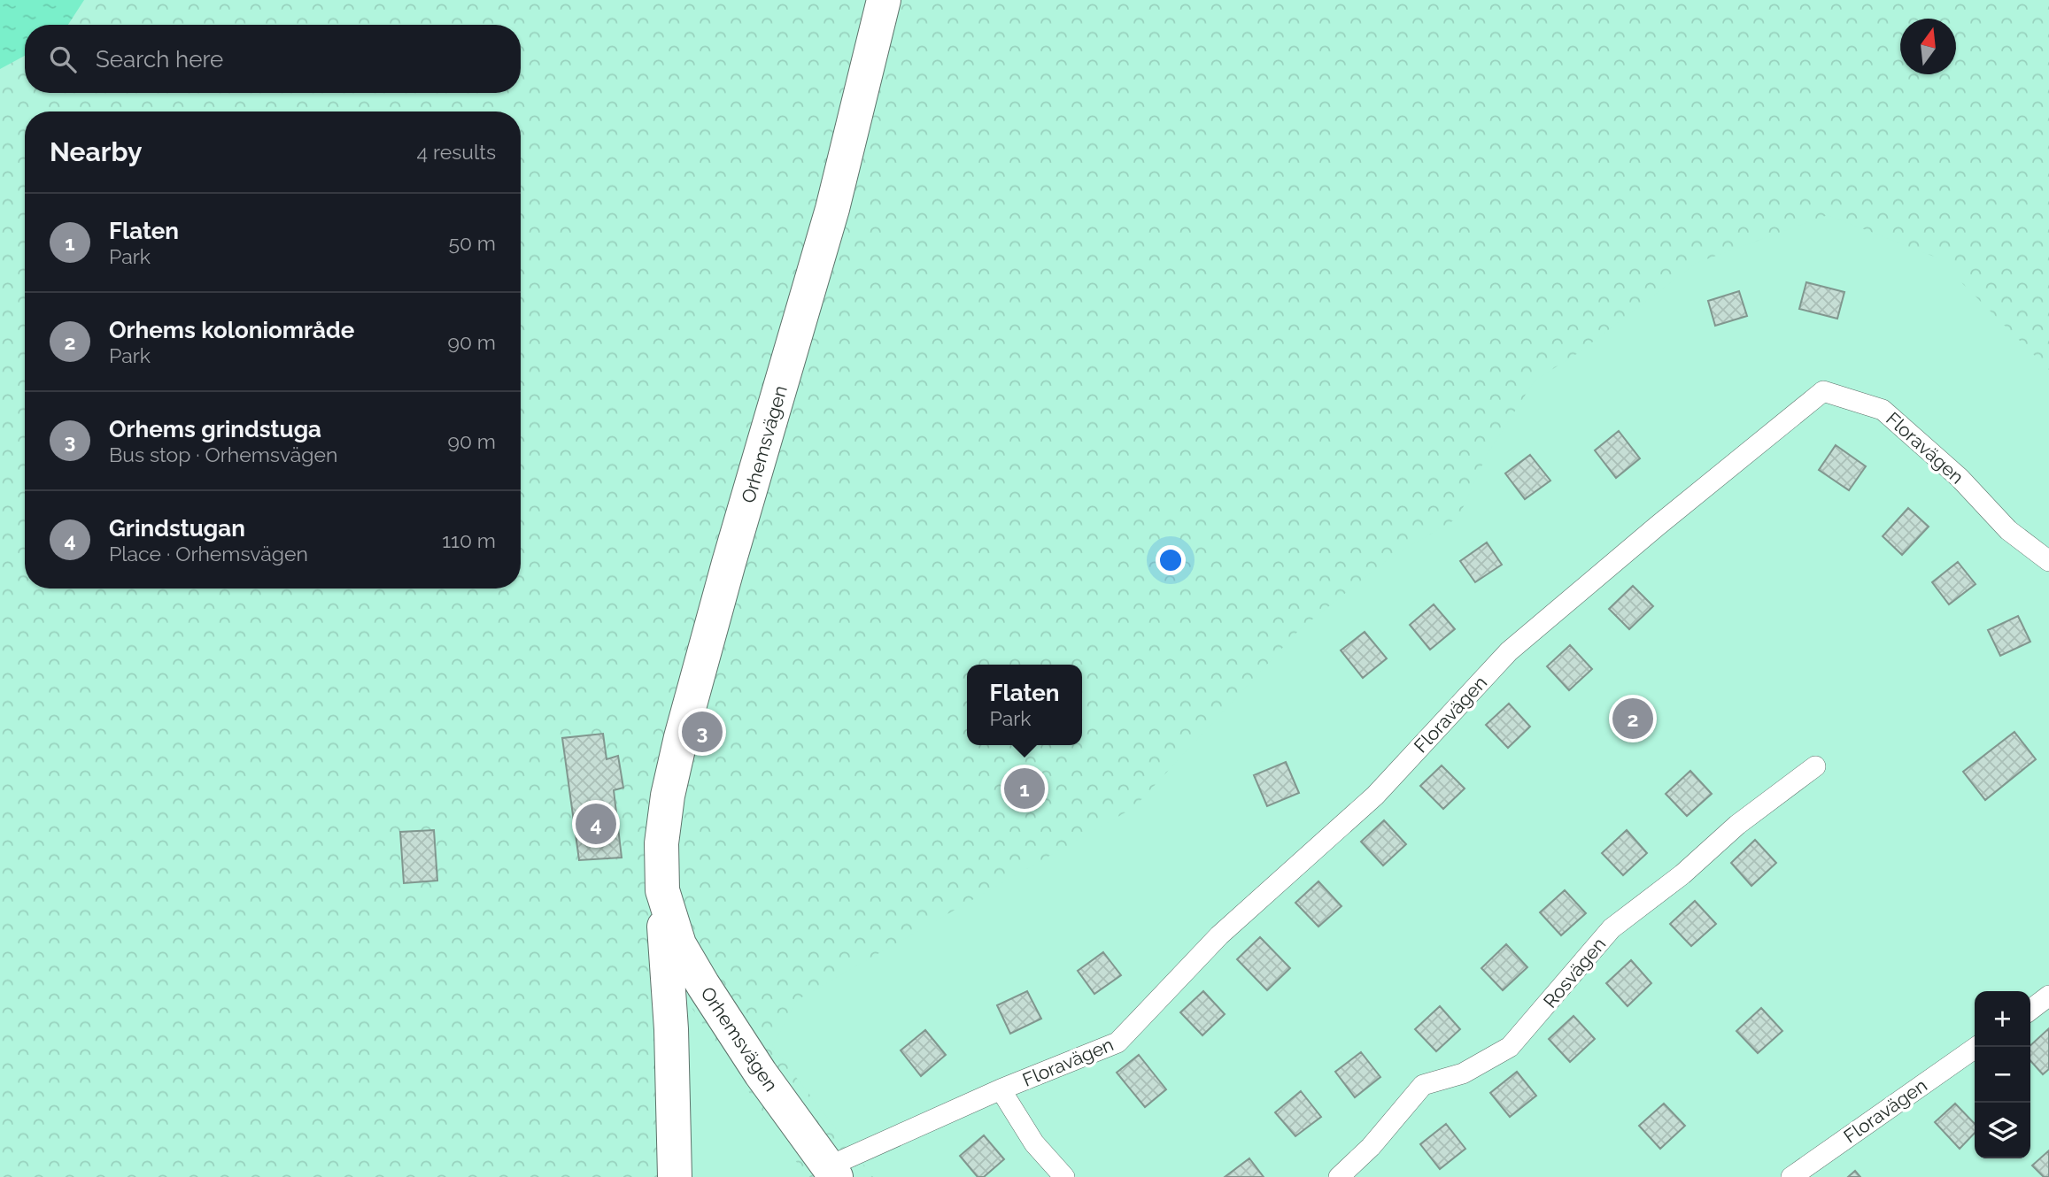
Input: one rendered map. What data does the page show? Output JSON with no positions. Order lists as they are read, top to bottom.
{
  "streets": {
    "street": ["Orhemsvägen"],
    "lane": ["Floravägen", "Rosvägen"]
  },
  "crossings": [
    ["Orhemsvägen", "Floravägen"]
  ],
  "north": "top",
  "page": {
    "search": "Search here",
    "heading": ["Nearby", "4 results"],
    "list": [
      {
        "mark": "1",
        "name": "Flaten",
        "note": "Park",
        "value": "50 m"
      },
      {
        "mark": "2",
        "name": "Orhems koloniområde",
        "note": "Park",
        "value": "90 m"
      },
      {
        "mark": "3",
        "name": "Orhems grindstuga",
        "note": "Bus stop · Orhemsvägen",
        "value": "90 m"
      },
      {
        "mark": "4",
        "name": "Grindstugan",
        "note": "Place · Orhemsvägen",
        "value": "110 m"
      }
    ],
    "popup": ["Flaten", "Park"],
    "pins": [
      "2",
      "3",
      "1",
      "4"
    ],
    "map_buttons": ["+", "−"]
  }
}
